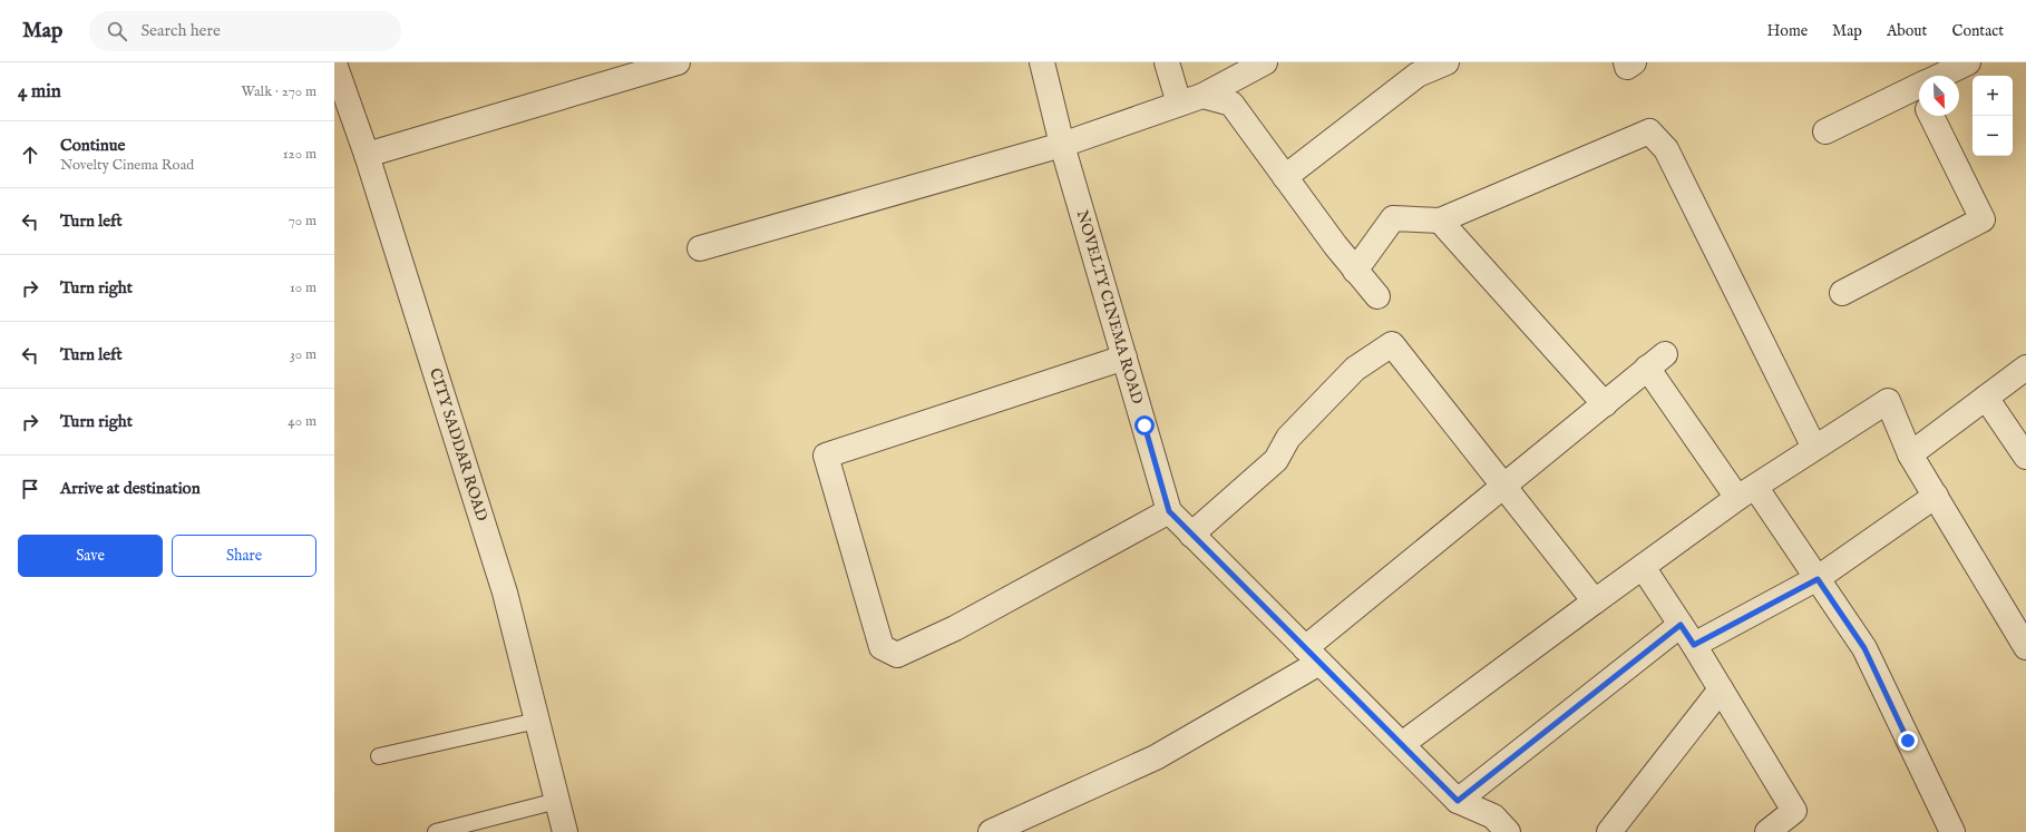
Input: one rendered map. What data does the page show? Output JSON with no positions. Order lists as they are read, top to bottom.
{
  "streets": {
    "street": ["NOVELTY CINEMA ROAD", "CITY SADDAR ROAD"]
  },
  "north": "bottom right",
  "page": {
    "header": "Map",
    "search": "Search here",
    "nav": [
      "Home",
      "Map",
      "About",
      "Contact"
    ],
    "heading": ["4 min", "Walk · 270 m"],
    "map_buttons": ["+", "−"],
    "list": [
      ["Continue", "Novelty Cinema Road", "120 m"],
      ["Turn left", "70 m"],
      ["Turn right", "10 m"],
      ["Turn left", "30 m"],
      ["Turn right", "40 m"],
      "Arrive at destination"
    ],
    "buttons": ["Save", "Share"]
  }
}
